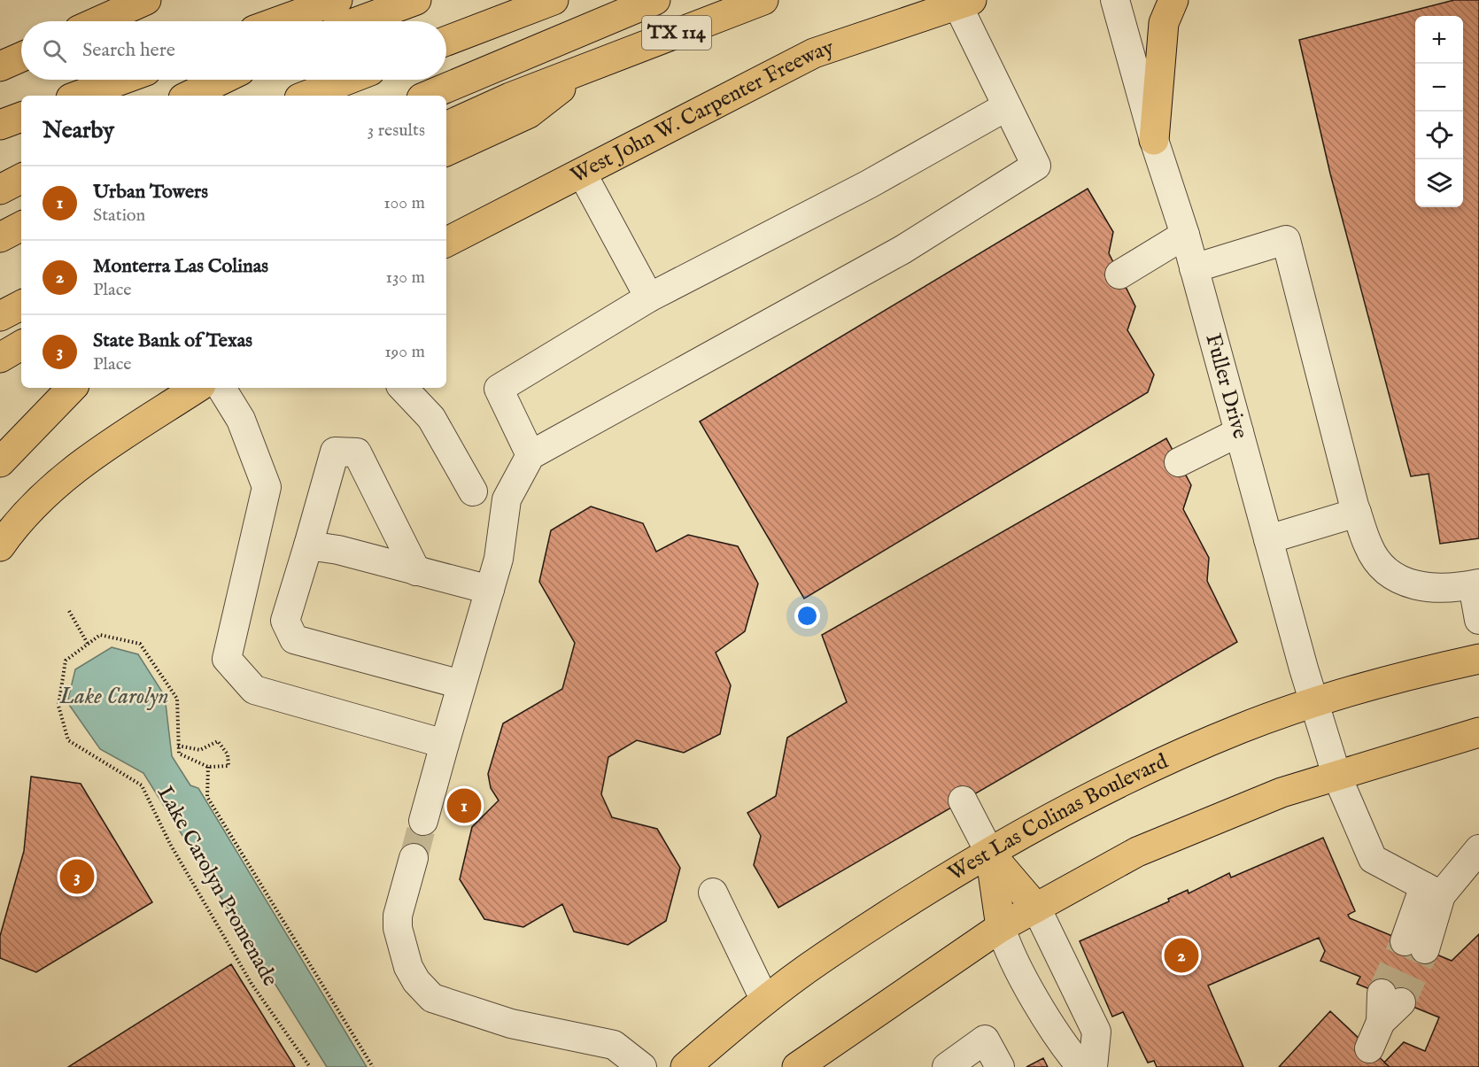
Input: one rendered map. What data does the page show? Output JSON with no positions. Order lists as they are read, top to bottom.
{
  "streets": {
    "main road": ["TX 114", "West John W. Carpenter Freeway", "West Las Colinas Boulevard"],
    "street": ["Fuller Drive"],
    "path": ["Lake Carolyn Promenade"]
  },
  "crossings": [
    ["Fuller Drive", "West Las Colinas Boulevard"]
  ],
  "water": ["Lake Carolyn"],
  "page": {
    "map_buttons": ["+", "−"],
    "search": "Search here",
    "heading": ["Nearby", "3 results"],
    "list": [
      {
        "mark": "1",
        "name": "Urban Towers",
        "note": "Station",
        "value": "100 m"
      },
      {
        "mark": "2",
        "name": "Monterra Las Colinas",
        "note": "Place",
        "value": "130 m"
      },
      {
        "mark": "3",
        "name": "State Bank of Texas",
        "note": "Place",
        "value": "190 m"
      }
    ],
    "pins": ["1", "3", "2"]
  }
}
